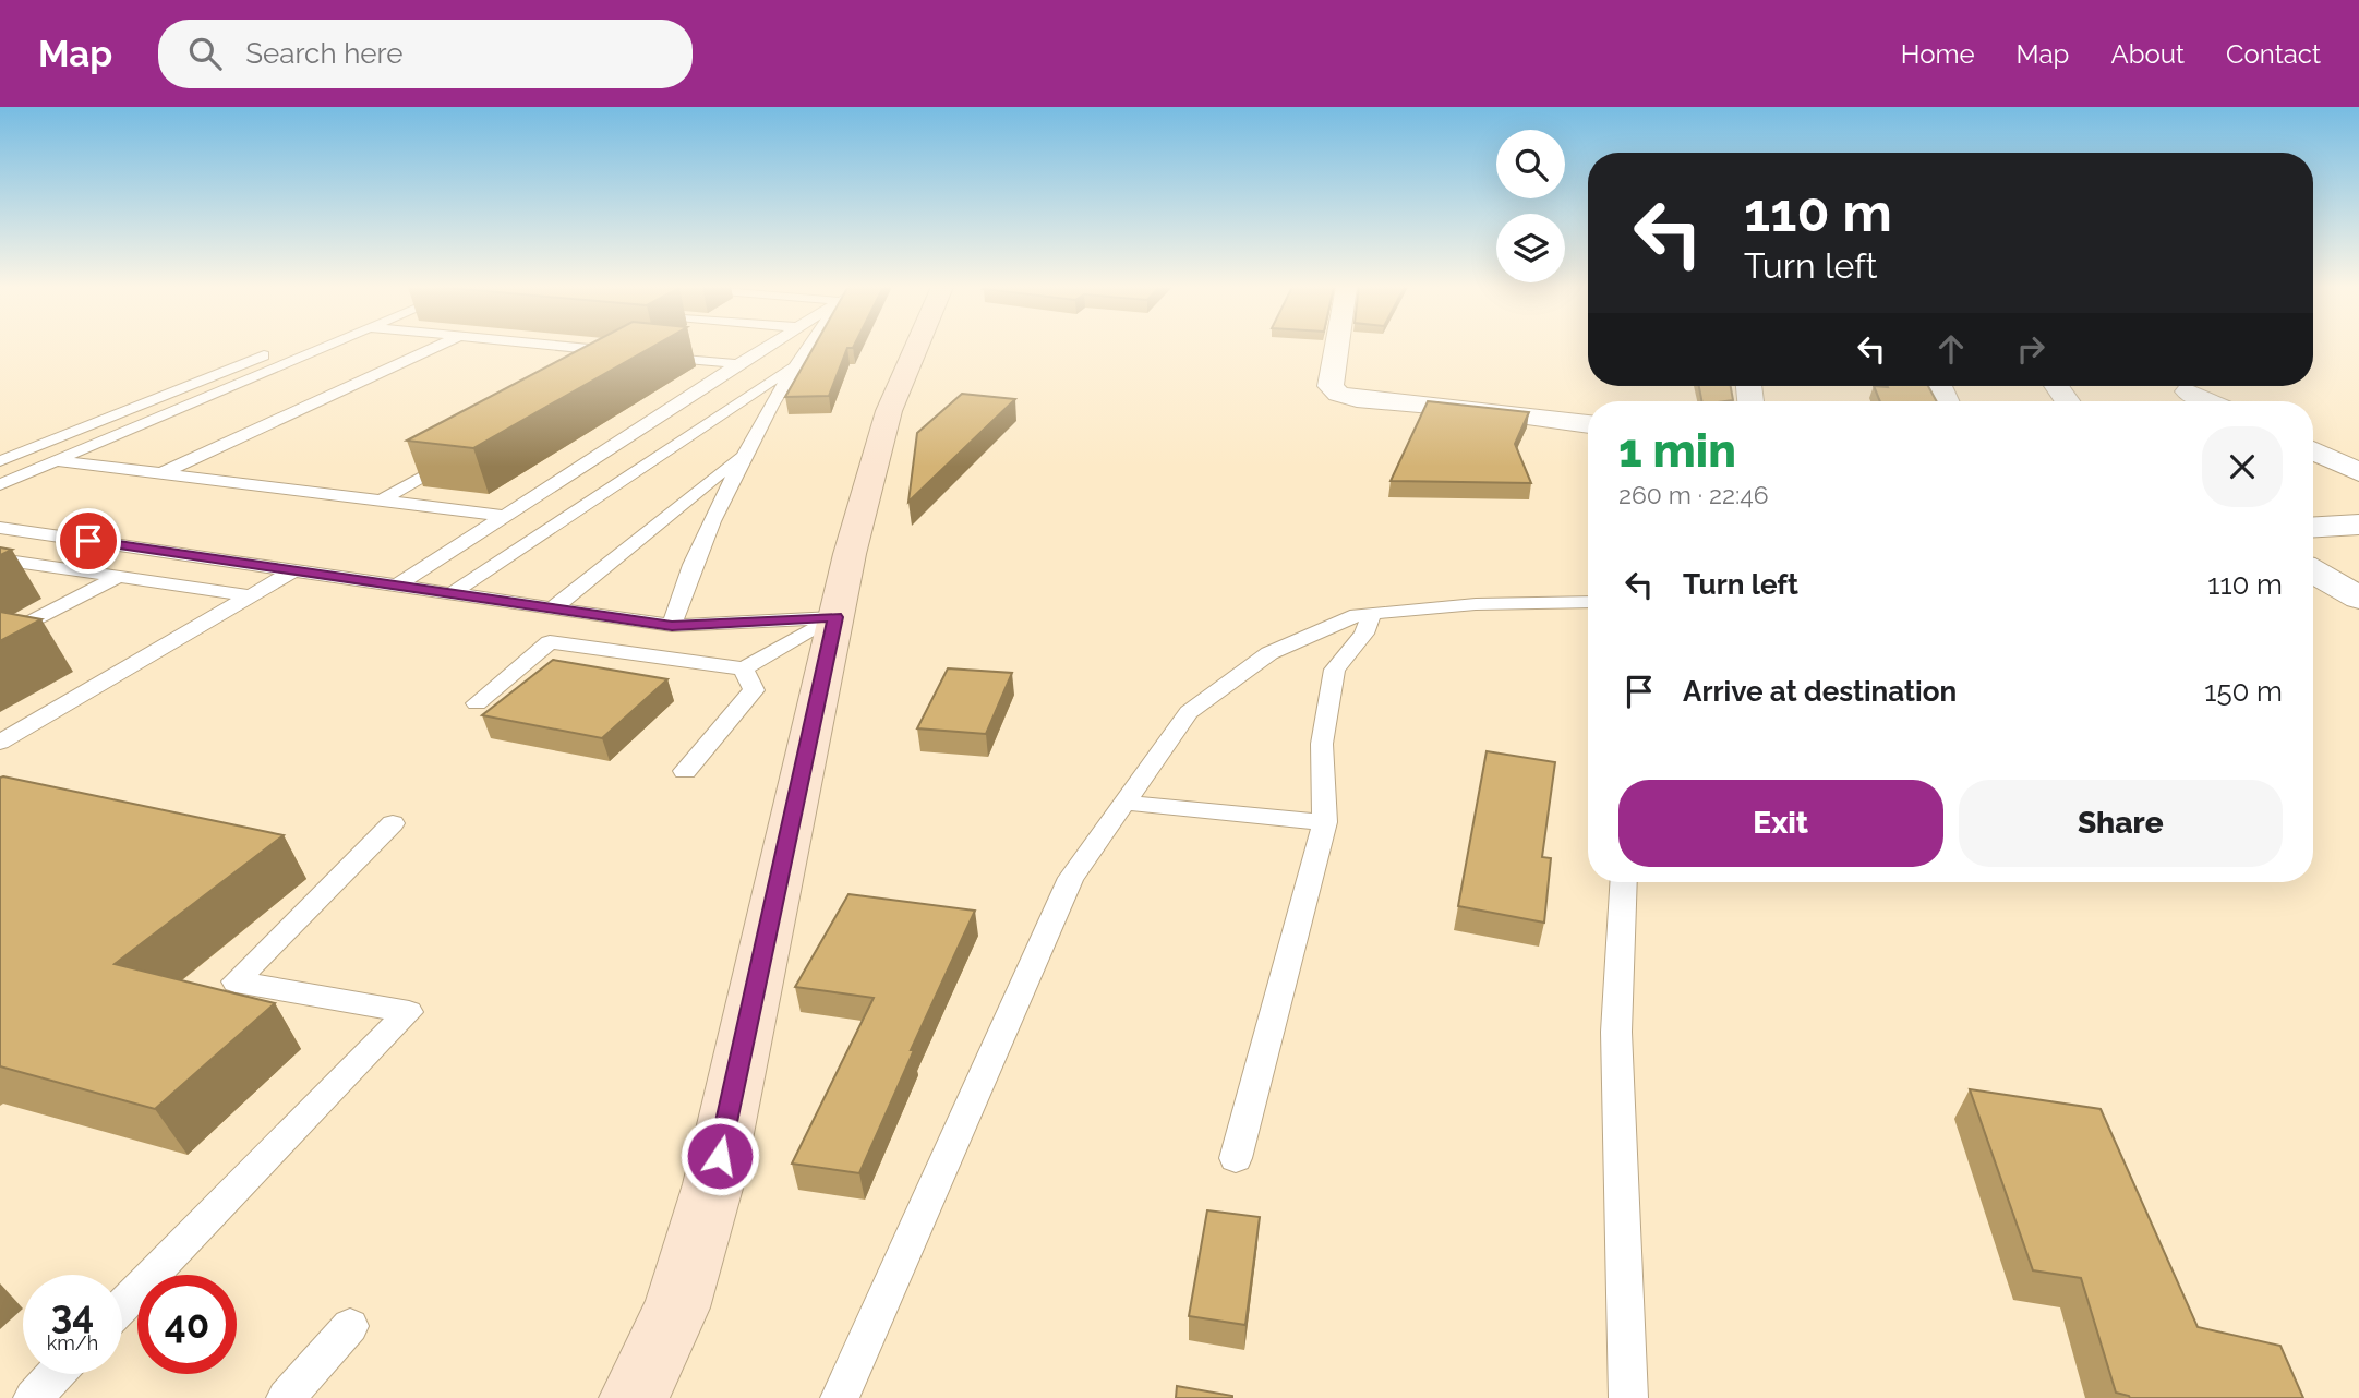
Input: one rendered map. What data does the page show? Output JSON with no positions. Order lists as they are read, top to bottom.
{
  "page": {
    "header": "Map",
    "search": "Search here",
    "nav": [
      "Home",
      "Map",
      "About",
      "Contact"
    ],
    "turn": ["110 m", "Turn left"],
    "heading": ["1 min", "260 m · 22:46"],
    "list": [
      {
        "name": "Turn left",
        "value": "110 m"
      },
      {
        "name": "Arrive at destination",
        "value": "150 m"
      }
    ],
    "buttons": ["Exit", "Share"],
    "speed": "34 km/h",
    "limit": "40"
  }
}
